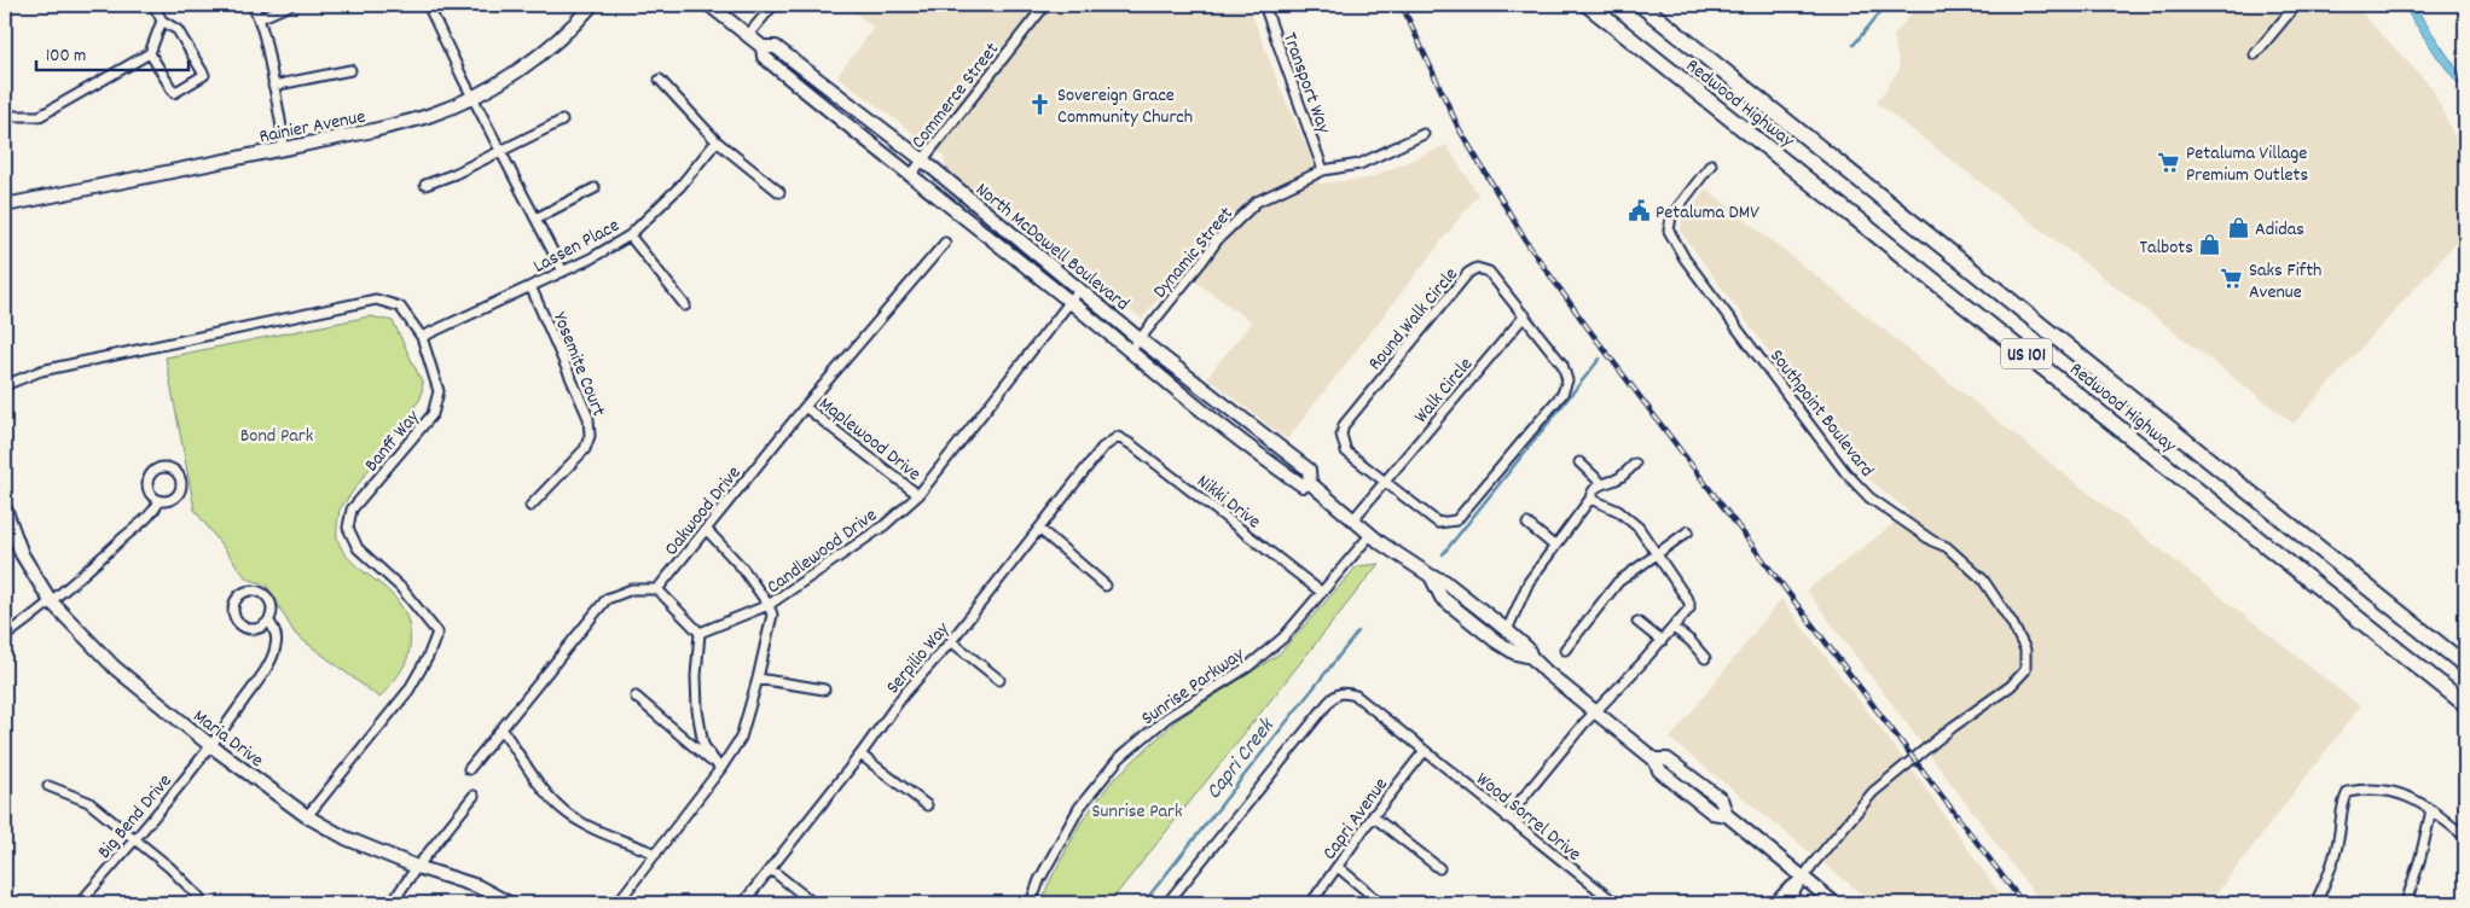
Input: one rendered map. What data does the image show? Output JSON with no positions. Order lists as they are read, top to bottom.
{
  "streets": {
    "highway": ["Redwood Highway", "US 101"],
    "main road": ["Rainier Avenue", "North McDowell Boulevard", "Maria Drive"],
    "street": [
      "Transport Way",
      "Commerce Street",
      "Lassen Place",
      "Dynamic Street",
      "Round Walk Circle",
      "Yosemite Court",
      "Walk Circle",
      "Southpoint Boulevard",
      "Maplewood Drive",
      "Banff Way",
      "Nikki Drive",
      "Oakwood Drive",
      "Candlewood Drive",
      "Serpilio Way",
      "Sunrise Parkway",
      "Big Bend Drive",
      "Wood Sorrel Drive",
      "Capri Avenue"
    ]
  },
  "crossings": [
    ["Transport Way", "Dynamic Street"],
    ["Commerce Street", "North McDowell Boulevard"],
    ["Lassen Place", "Yosemite Court"],
    ["Lassen Place", "Banff Way"],
    ["North McDowell Boulevard", "Dynamic Street"],
    ["North McDowell Boulevard", "Southpoint Boulevard"],
    ["North McDowell Boulevard", "Candlewood Drive"],
    ["North McDowell Boulevard", "Sunrise Parkway"],
    ["Round Walk Circle", "Walk Circle"],
    ["Maplewood Drive", "Oakwood Drive"],
    ["Maplewood Drive", "Candlewood Drive"],
    ["Banff Way", "Maria Drive"],
    ["Nikki Drive", "Serpilio Way"],
    ["Nikki Drive", "Sunrise Parkway"],
    ["Maria Drive", "Big Bend Drive"],
    ["Wood Sorrel Drive", "Capri Avenue"]
  ],
  "water": ["Capri Creek"],
  "parks": ["Bond Park", "Sunrise Park"],
  "places": {
    "church": ["Sovereign Grace Community Church"],
    "supermarket": ["Petaluma Village Premium Outlets", "Saks Fifth Avenue"],
    "public building": ["Petaluma DMV"],
    "shop": ["Adidas", "Talbots"]
  },
  "scale_bar": "100 m"
}
